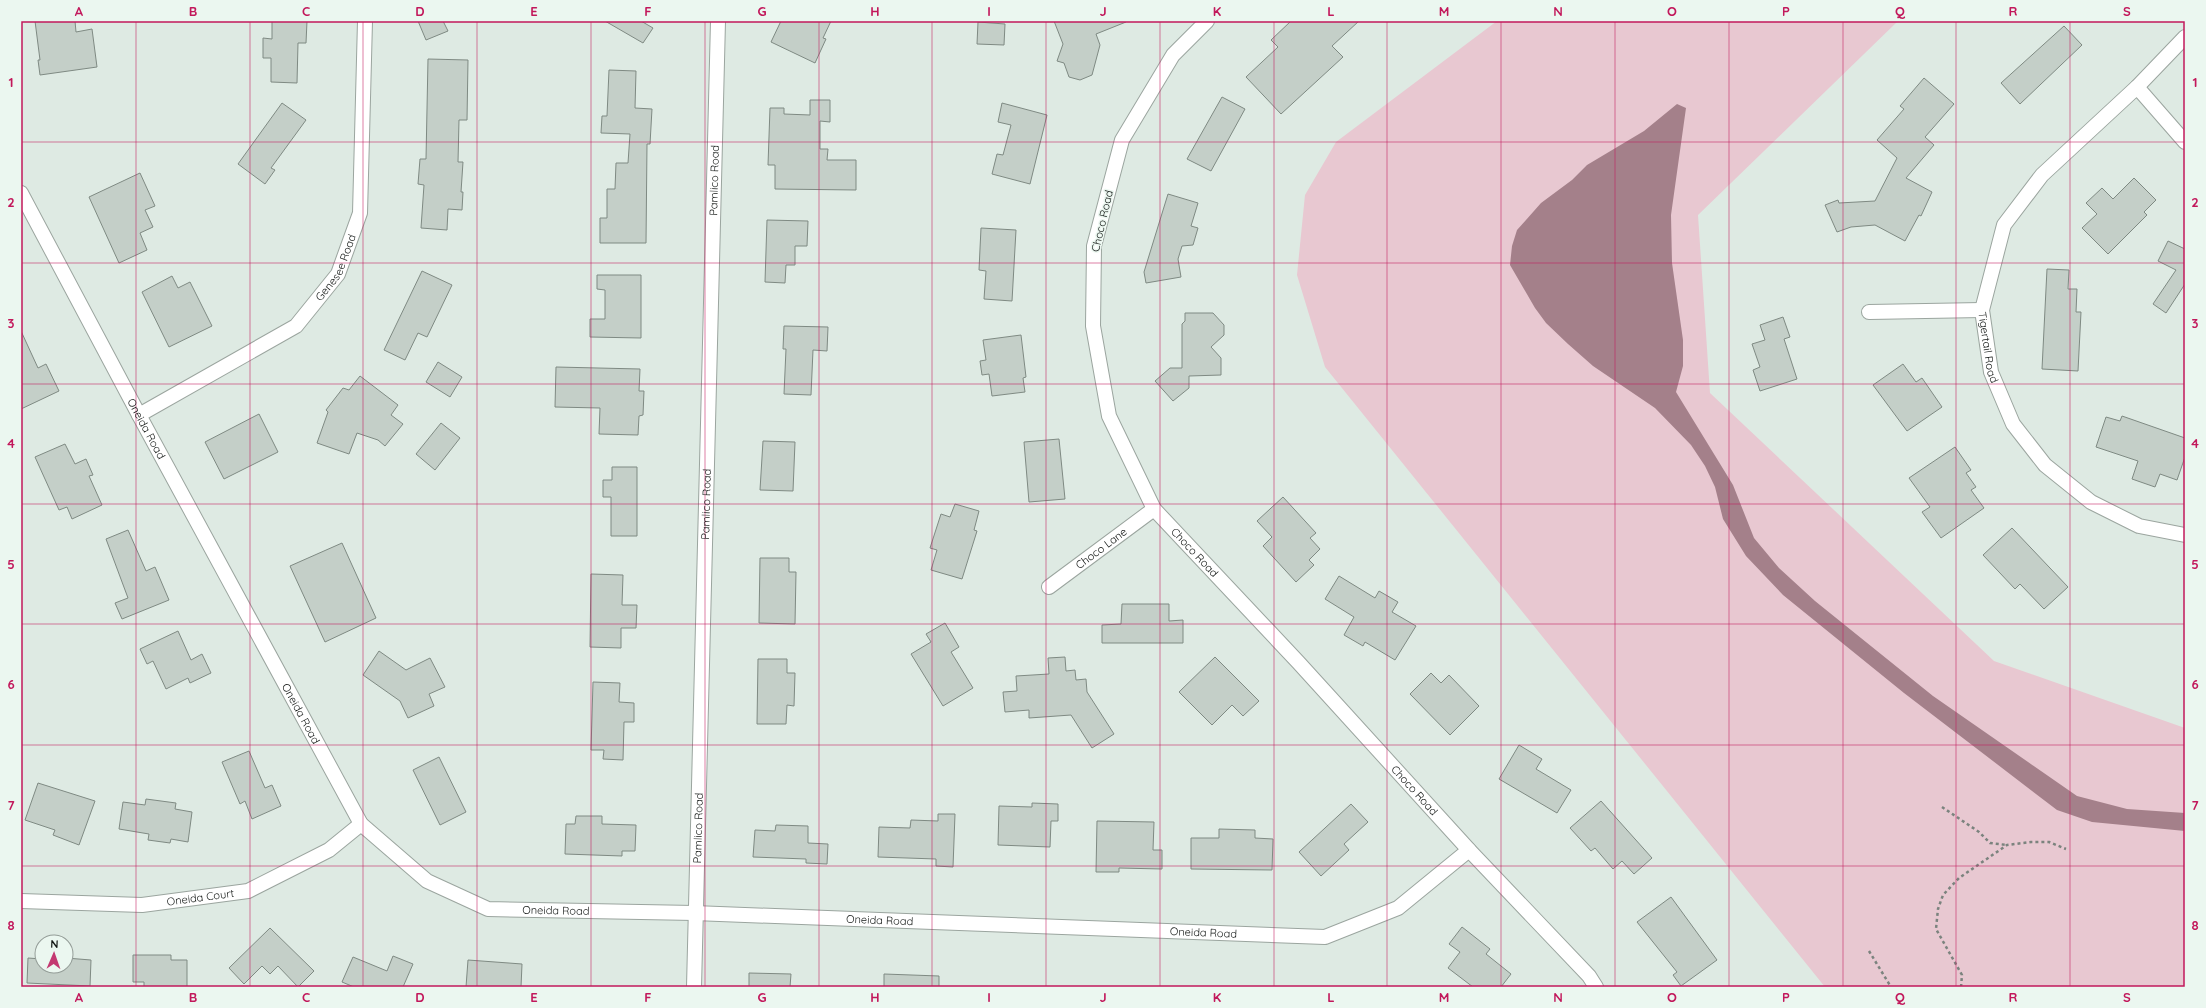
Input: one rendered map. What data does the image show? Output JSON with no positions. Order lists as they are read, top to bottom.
{
  "streets": {
    "street": [
      "Pamlico Road",
      "Choco Road",
      "Genesee Road",
      "Tigertail Road",
      "Oneida Road",
      "Choco Lane",
      "Oneida Court"
    ]
  },
  "crossings": [
    ["Pamlico Road", "Oneida Road"],
    ["Choco Road", "Oneida Road"],
    ["Choco Road", "Choco Lane"],
    ["Genesee Road", "Oneida Road"],
    ["Oneida Road", "Oneida Court"]
  ],
  "north": "top",
  "grid": {
    "columns": [
      "A",
      "B",
      "C",
      "D",
      "E",
      "F",
      "G",
      "H",
      "I",
      "J",
      "K",
      "L",
      "M",
      "N",
      "O",
      "P",
      "Q",
      "R",
      "S"
    ],
    "rows": [
      "1",
      "2",
      "3",
      "4",
      "5",
      "6",
      "7",
      "8"
    ]
  }
}
